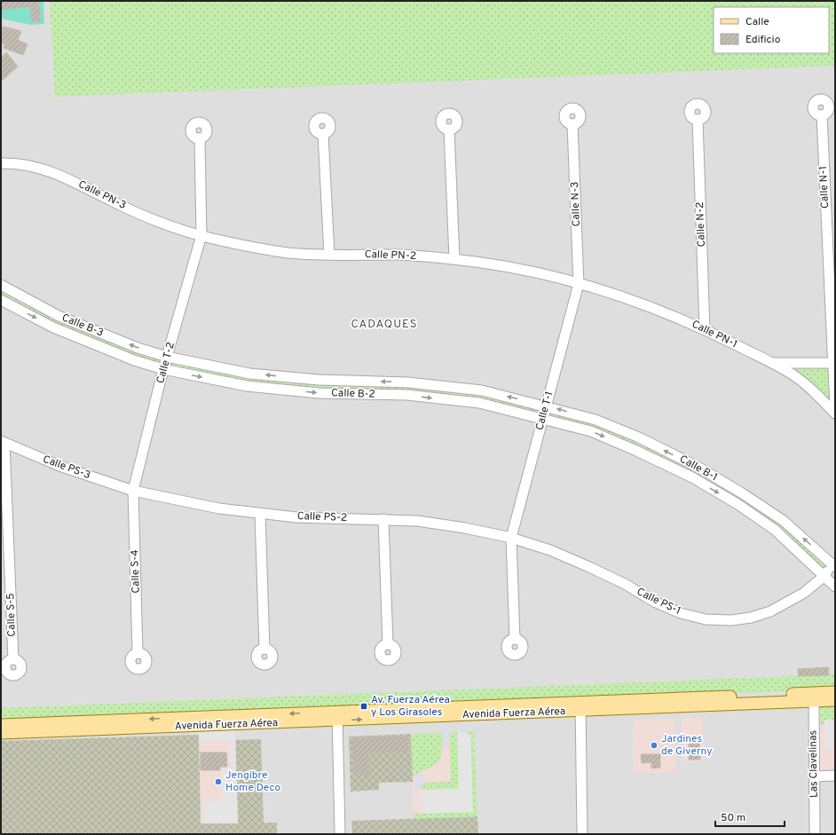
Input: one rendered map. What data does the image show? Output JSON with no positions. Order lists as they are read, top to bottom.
{
  "streets": {
    "main road": ["Avenida Fuerza Aérea"],
    "street": [
      "Calle N-1",
      "Calle PN-3",
      "Calle N-3",
      "Calle N-2",
      "Calle PN-2",
      "Calle B-3",
      "Calle PN-1",
      "Calle T-2",
      "Calle B-2",
      "Calle T-1",
      "Calle PS-3",
      "Calle B-1",
      "Calle PS-2",
      "Calle S-4",
      "Calle PS-1",
      "Calle S-5",
      "Las Clavelinas"
    ]
  },
  "crossings": [
    ["Calle PN-3", "Calle PN-2"],
    ["Calle PN-3", "Calle T-2"],
    ["Calle N-3", "Calle PN-2"],
    ["Calle N-3", "Calle PN-1"],
    ["Calle N-3", "Calle T-1"],
    ["Calle N-2", "Calle PN-1"],
    ["Calle PN-2", "Calle PN-1"],
    ["Calle PN-2", "Calle T-2"],
    ["Calle PN-2", "Calle T-1"],
    ["Calle B-3", "Calle T-2"],
    ["Calle B-3", "Calle B-2"],
    ["Calle PN-1", "Calle T-1"],
    ["Calle T-2", "Calle B-2"],
    ["Calle T-2", "Calle PS-3"],
    ["Calle T-2", "Calle PS-2"],
    ["Calle T-2", "Calle S-4"],
    ["Calle B-2", "Calle T-1"],
    ["Calle B-2", "Calle B-1"],
    ["Calle T-1", "Calle B-1"],
    ["Calle T-1", "Calle PS-2"],
    ["Calle T-1", "Calle PS-1"],
    ["Calle PS-3", "Calle PS-2"],
    ["Calle PS-3", "Calle S-4"],
    ["Calle PS-3", "Calle S-5"],
    ["Calle B-1", "Calle PS-1"],
    ["Calle PS-2", "Calle S-4"],
    ["Calle PS-2", "Calle PS-1"],
    ["Avenida Fuerza Aérea", "Las Clavelinas"]
  ],
  "districts": ["CADAQUES"],
  "places": {
    "transit": ["Av. Fuerza Aérea y Los Girasoles"],
    "other": ["Jardines de Giverny", "Jengibre Home Deco"]
  },
  "legend": ["Calle", "Edificio"],
  "scale_bar": "50 m"
}
